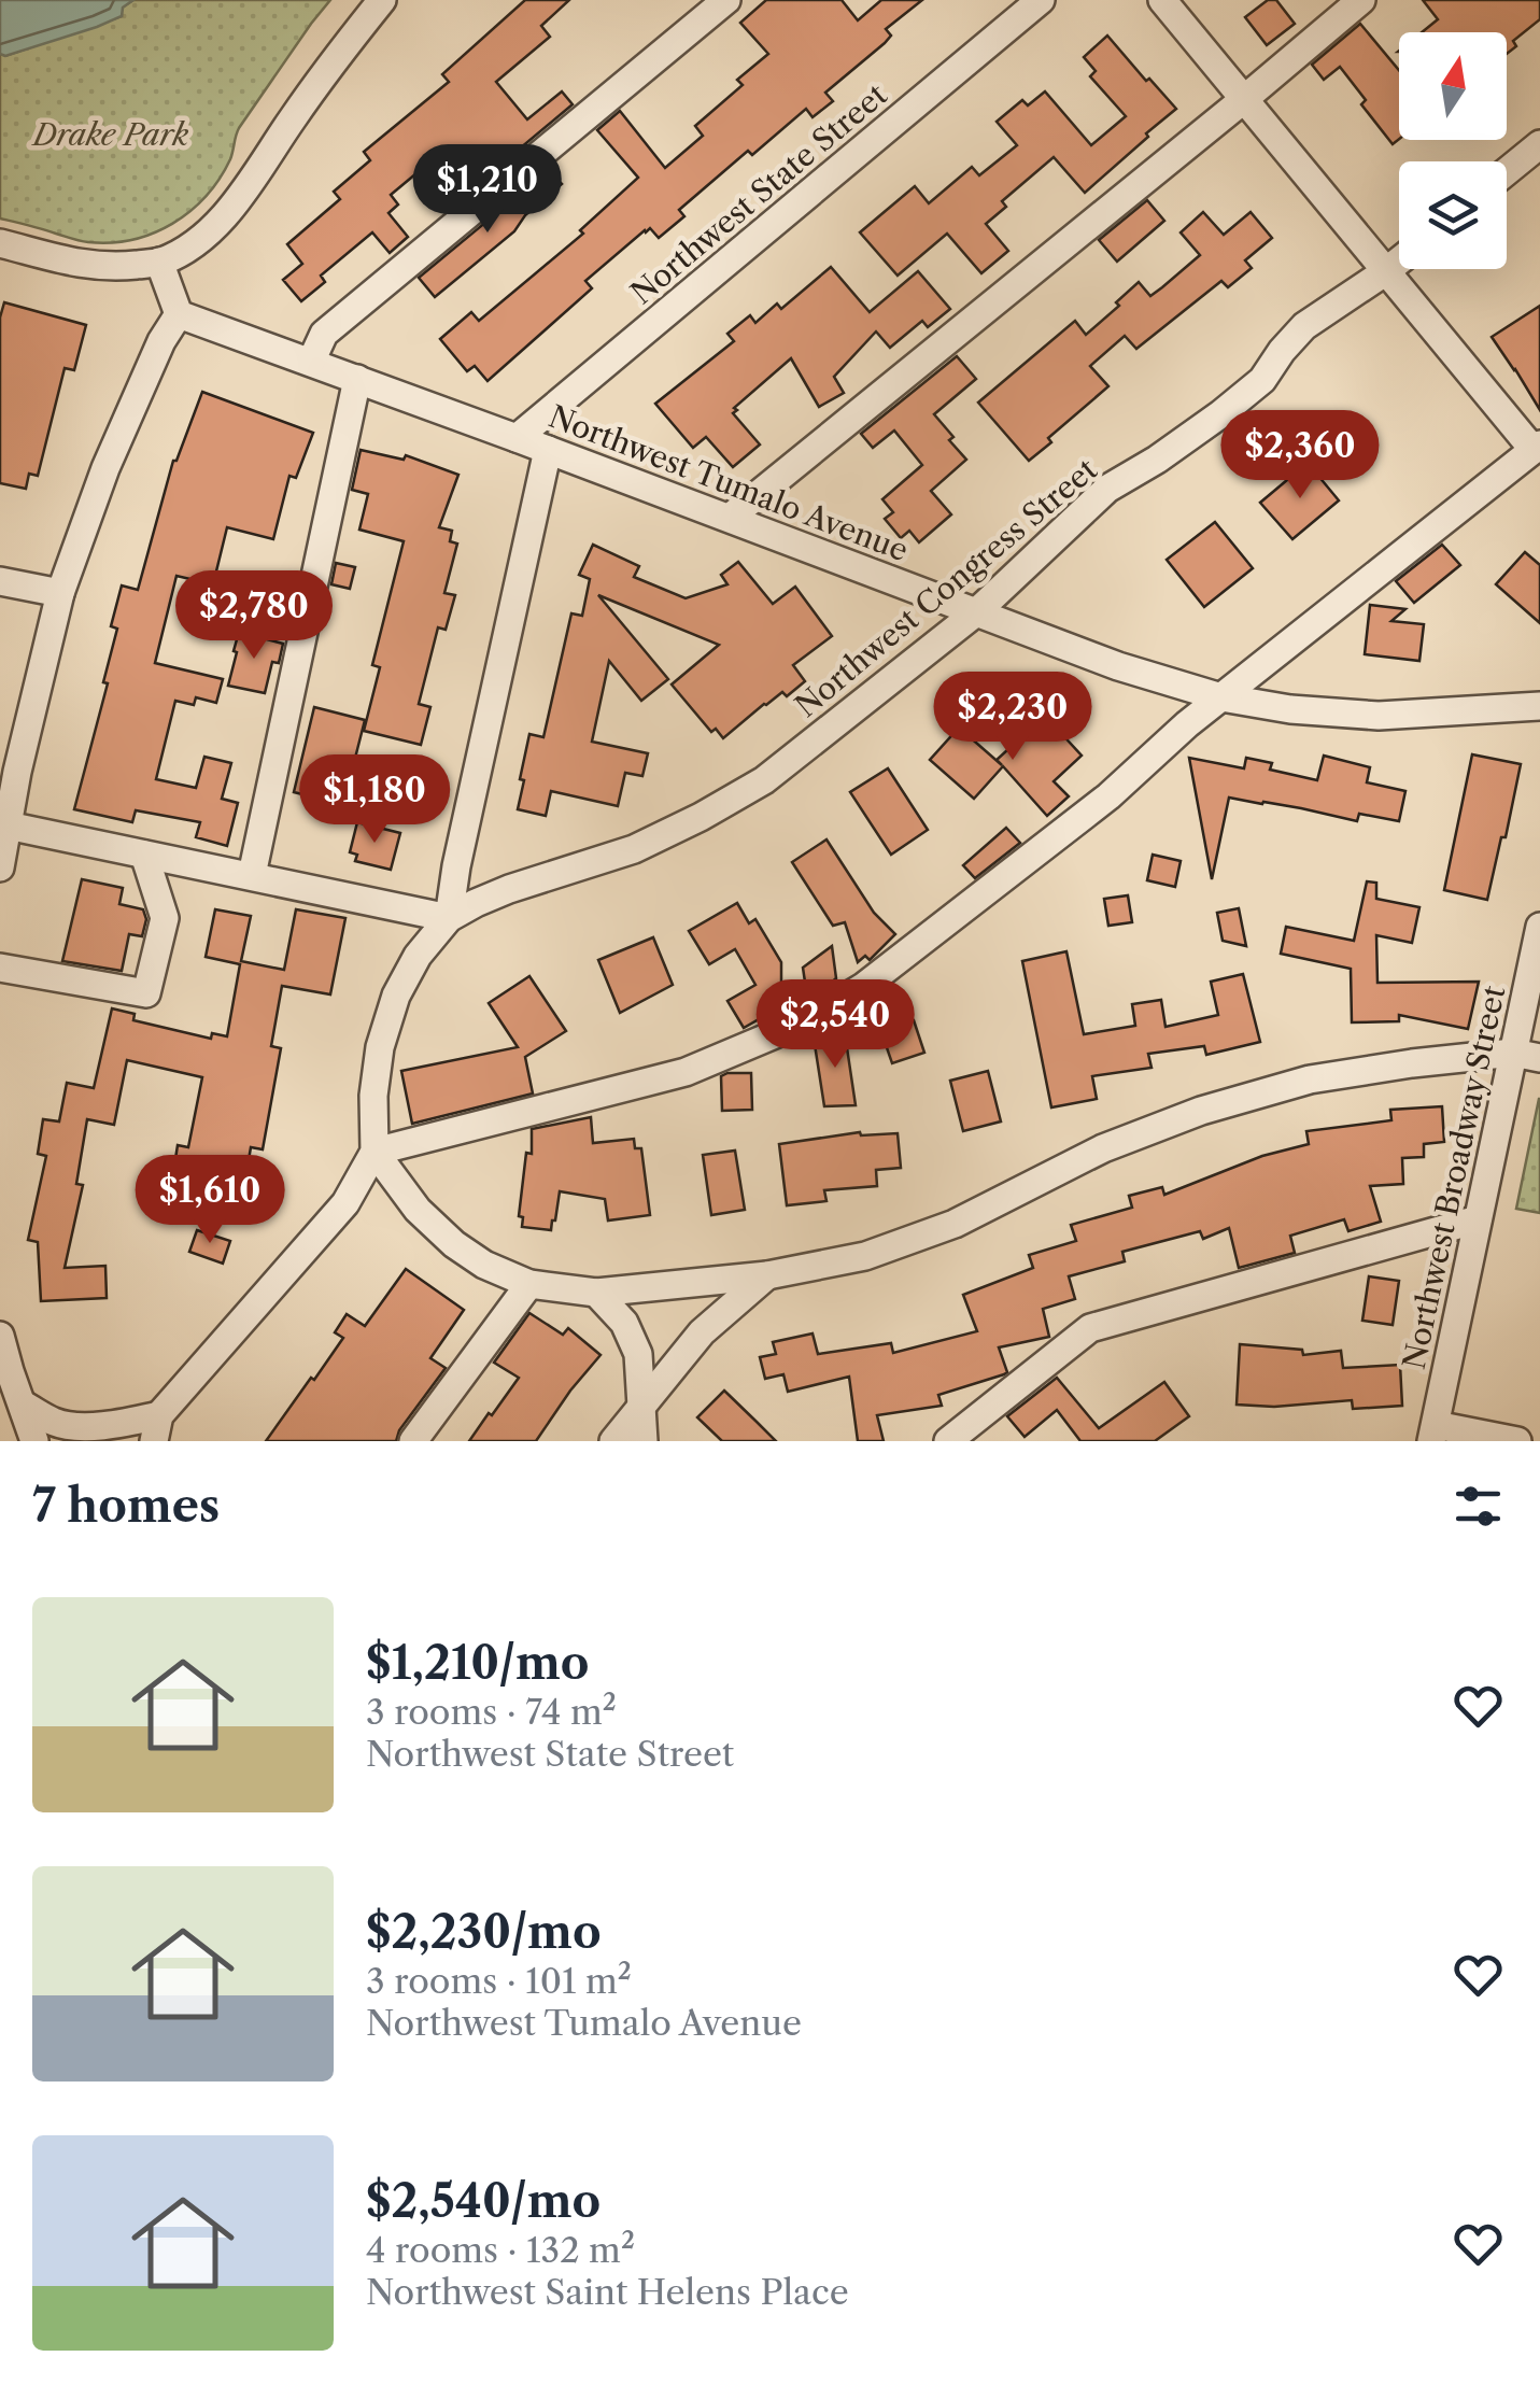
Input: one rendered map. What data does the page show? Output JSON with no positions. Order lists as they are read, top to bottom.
{
  "streets": {
    "street": [
      "Northwest State Street",
      "Northwest Tumalo Avenue",
      "Northwest Congress Street",
      "Northwest Broadway Street"
    ]
  },
  "crossings": [
    ["Northwest State Street", "Northwest Tumalo Avenue"],
    ["Northwest Tumalo Avenue", "Northwest Congress Street"]
  ],
  "parks": ["Drake Park"],
  "north": "top",
  "page": {
    "price": [
      "$1,210",
      "$2,360",
      "$2,780",
      "$2,230",
      "$1,180",
      "$2,540",
      "$1,610"
    ],
    "heading": "7 homes",
    "list": [
      {
        "name": "$1,210/mo",
        "note": "3 rooms · 74 m² · Northwest State Street"
      },
      {
        "name": "$2,230/mo",
        "note": "3 rooms · 101 m² · Northwest Tumalo Avenue"
      },
      {
        "name": "$2,540/mo",
        "note": "4 rooms · 132 m² · Northwest Saint Helens Place"
      }
    ]
  }
}
